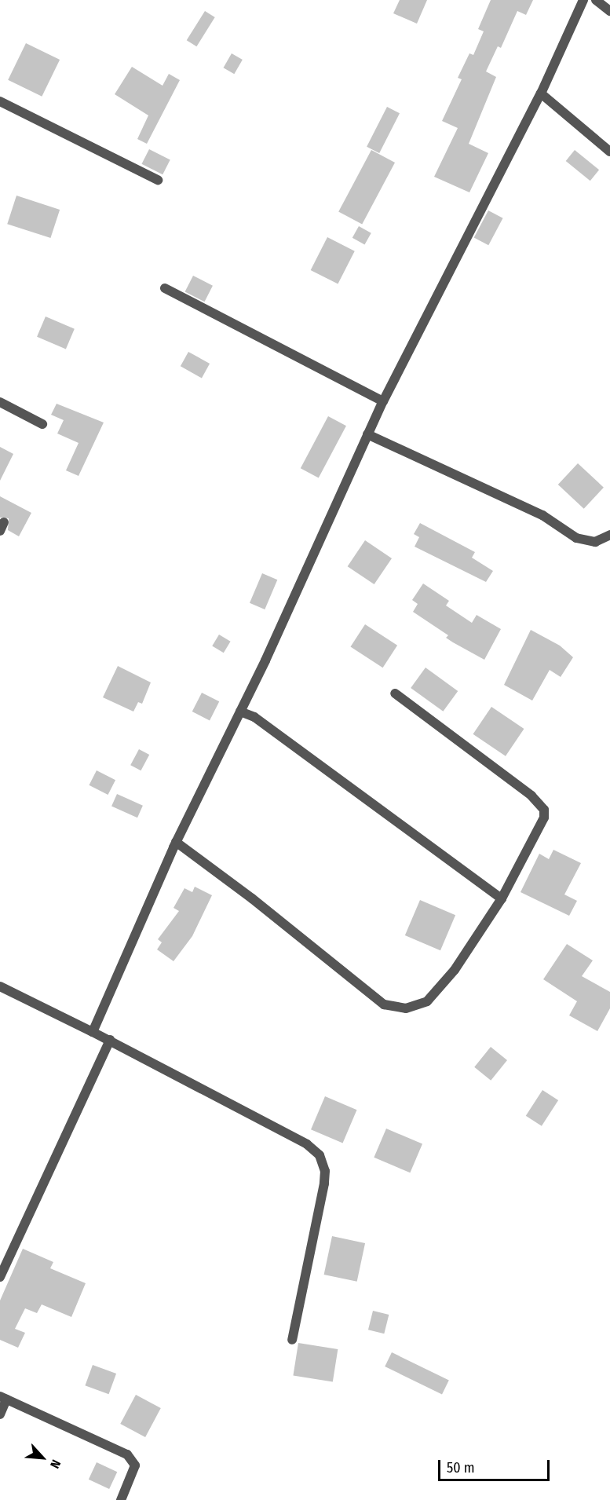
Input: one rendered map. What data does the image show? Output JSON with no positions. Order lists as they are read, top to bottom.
{
  "scale_bar": "50 m",
  "north": "bottom right"
}
